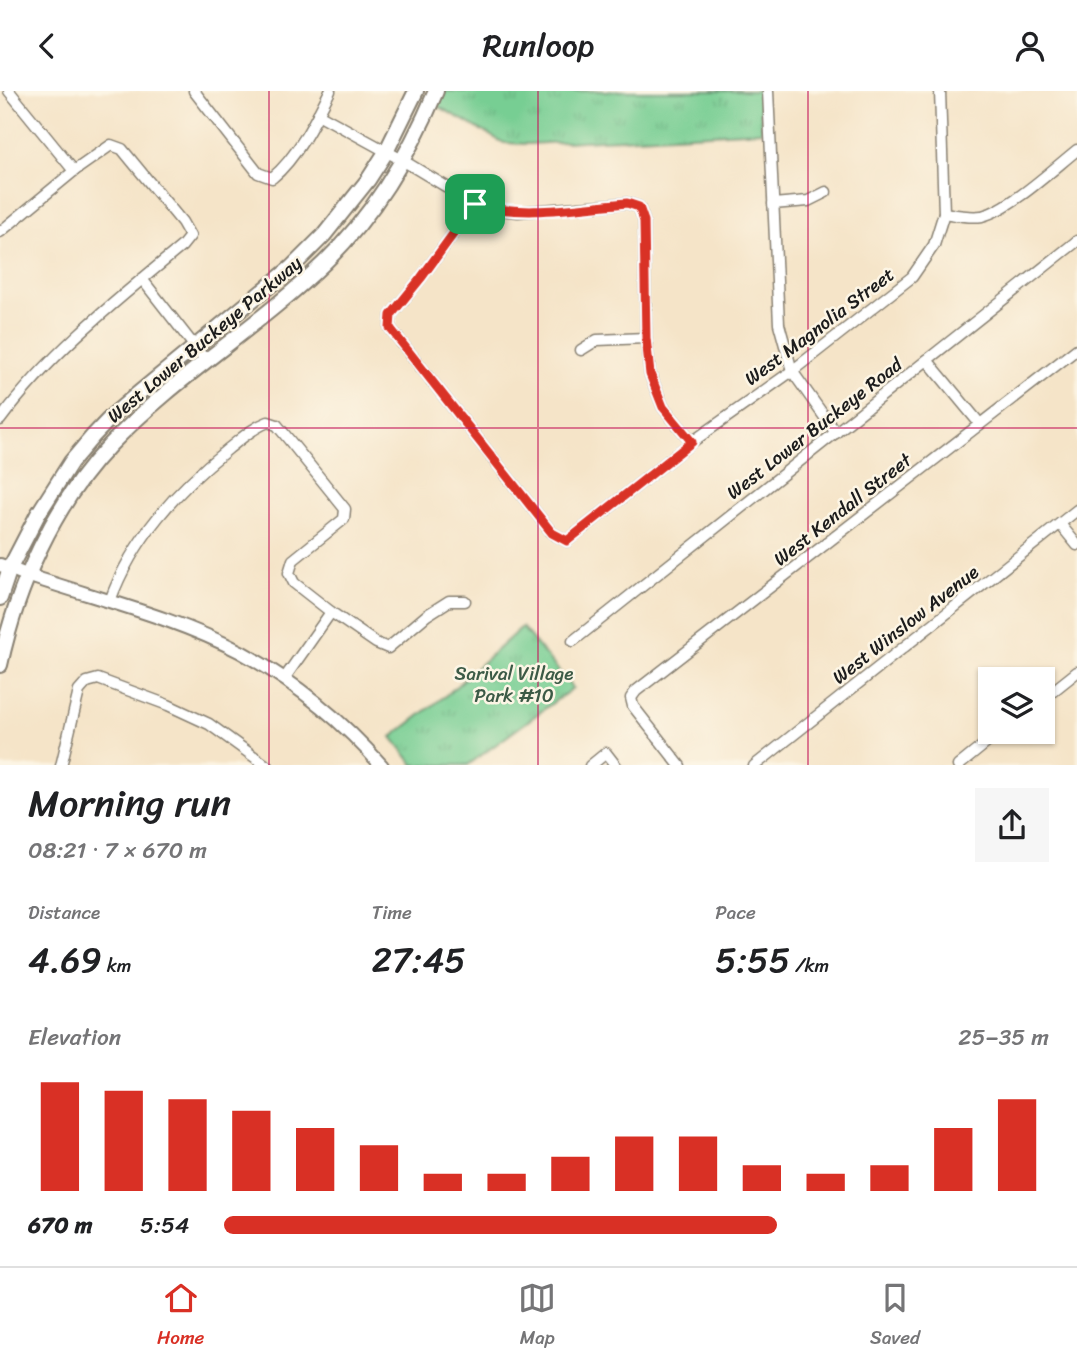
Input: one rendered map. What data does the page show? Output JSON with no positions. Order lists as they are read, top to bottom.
{
  "streets": {
    "main road": ["West Lower Buckeye Parkway"],
    "street": [
      "West Magnolia Street",
      "West Lower Buckeye Road",
      "West Kendall Street",
      "West Winslow Avenue"
    ]
  },
  "parks": ["Sarival Village Park #10"],
  "page": {
    "header": "Runloop",
    "heading": ["Morning run", "08:21 · 7 × 670 m"],
    "stats": [
      ["Distance", "4.69 km"],
      ["Time", "27:45"],
      ["Pace", "5:55 /km"]
    ],
    "chart": ["Elevation", "25–35 m"],
    "list": [
      {
        "name": "670 m",
        "note": "5:54"
      }
    ],
    "tabs": ["Home", "Map", "Saved"]
  }
}
